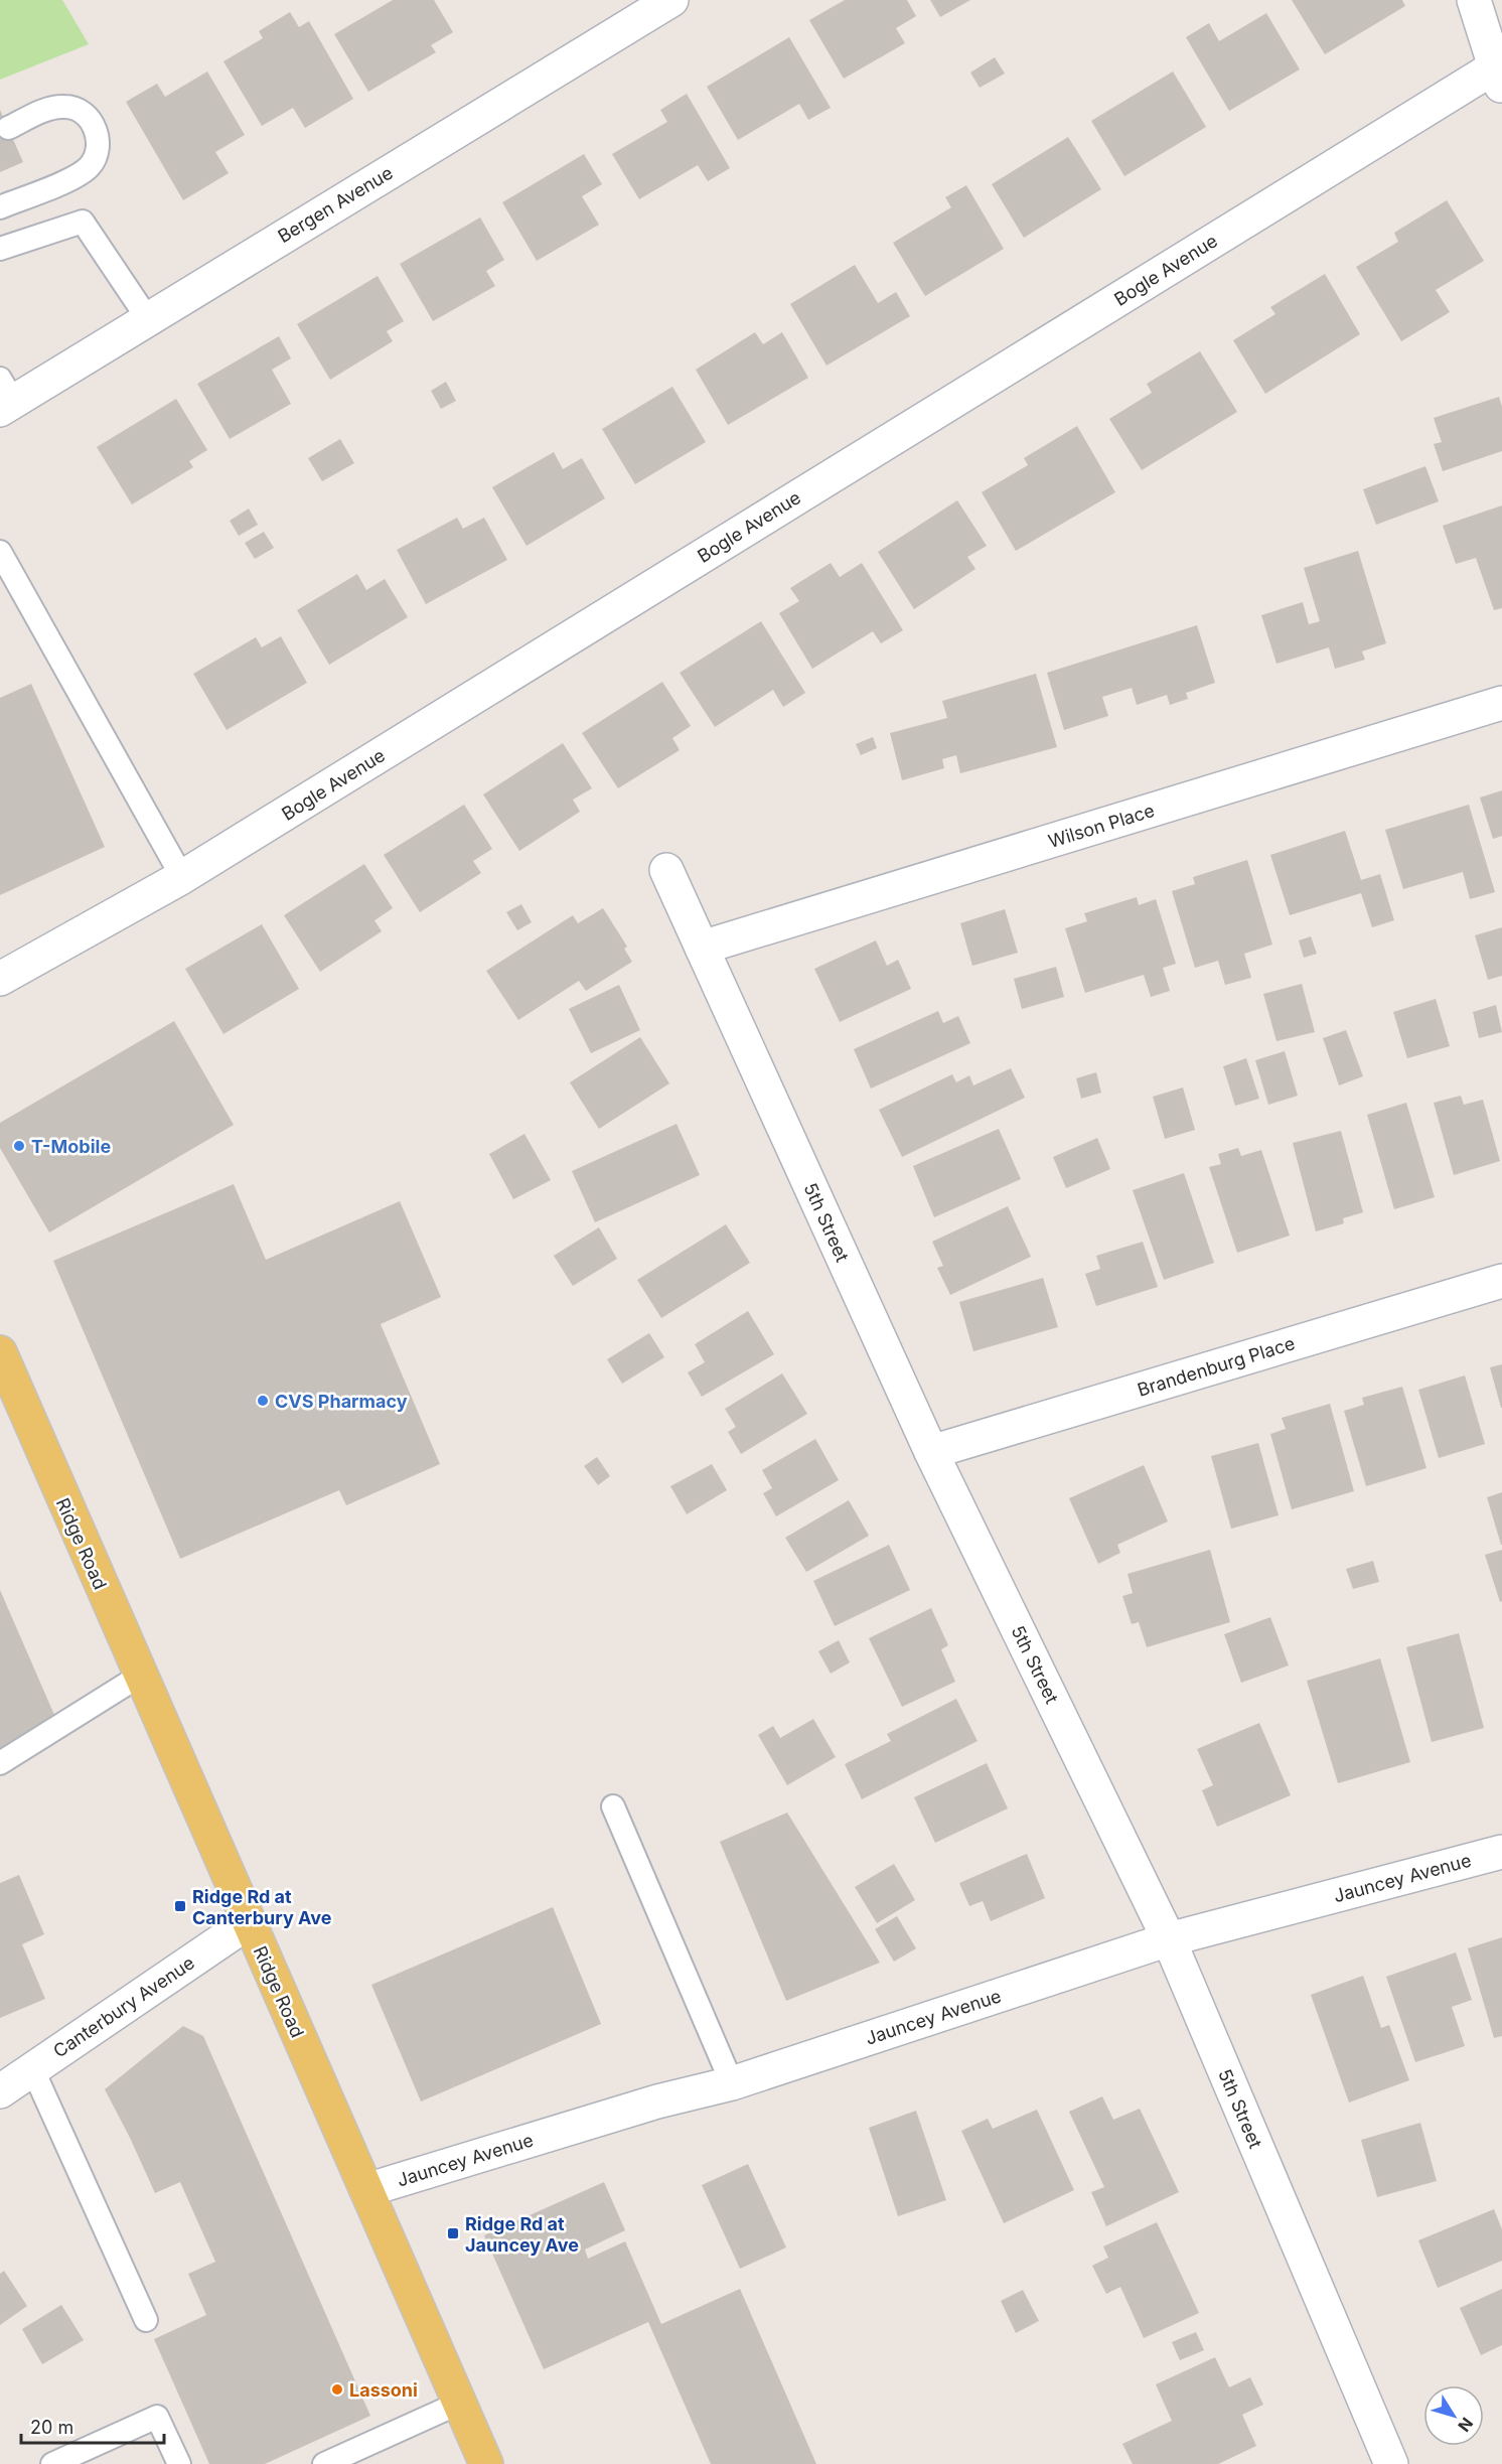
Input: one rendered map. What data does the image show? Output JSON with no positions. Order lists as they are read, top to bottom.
{
  "streets": {
    "main road": ["Ridge Road"],
    "street": [
      "Bergen Avenue",
      "Bogle Avenue",
      "Wilson Place",
      "5th Street",
      "Brandenburg Place",
      "Jauncey Avenue",
      "Canterbury Avenue"
    ]
  },
  "crossings": [
    ["Wilson Place", "5th Street"],
    ["5th Street", "Brandenburg Place"],
    ["5th Street", "Jauncey Avenue"],
    ["Ridge Road", "Jauncey Avenue"],
    ["Ridge Road", "Canterbury Avenue"]
  ],
  "places": {
    "other": ["T-Mobile", "CVS Pharmacy", "Lassoni"],
    "transit": ["Ridge Rd at Canterbury Ave", "Ridge Rd at Jauncey Ave"]
  },
  "scale_bar": "20 m",
  "north": "bottom right"
}
